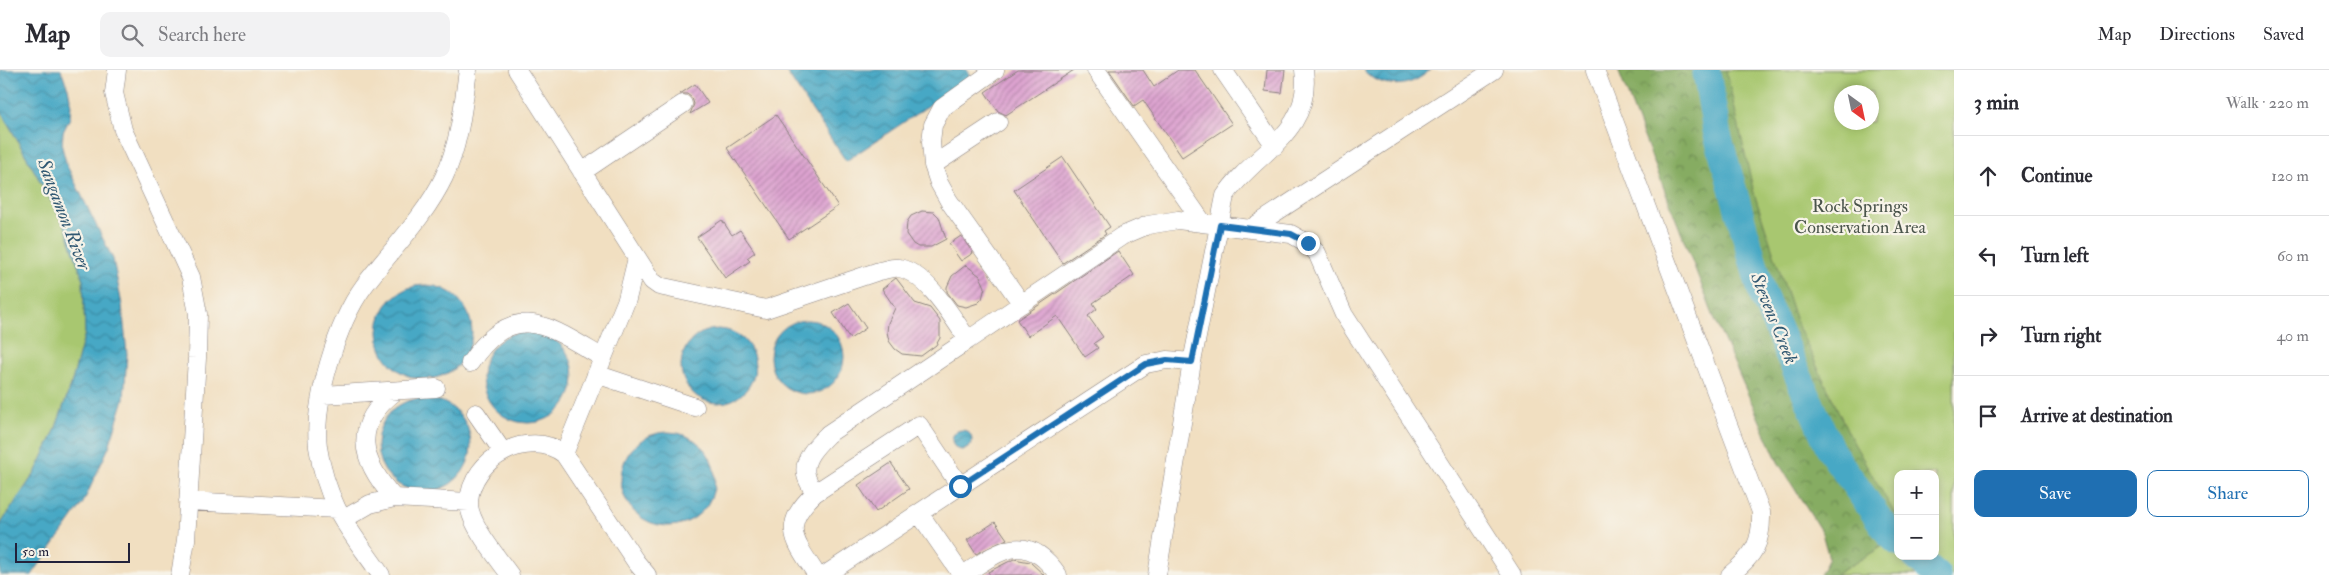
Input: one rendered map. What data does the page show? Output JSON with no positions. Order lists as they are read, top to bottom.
{
  "water": ["Sangamon River", "Stevens Creek"],
  "parks": ["Rock Springs Conservation Area"],
  "scale_bar": "50 m",
  "north": "bottom right",
  "page": {
    "header": "Map",
    "search": "Search here",
    "nav": ["Map", "Directions", "Saved"],
    "heading": ["3 min", "Walk · 220 m"],
    "list": [
      ["Continue", "120 m"],
      ["Turn left", "60 m"],
      ["Turn right", "40 m"],
      "Arrive at destination"
    ],
    "buttons": ["Save", "Share"],
    "map_buttons": ["+", "−"],
    "scale": "50 m"
  }
}
